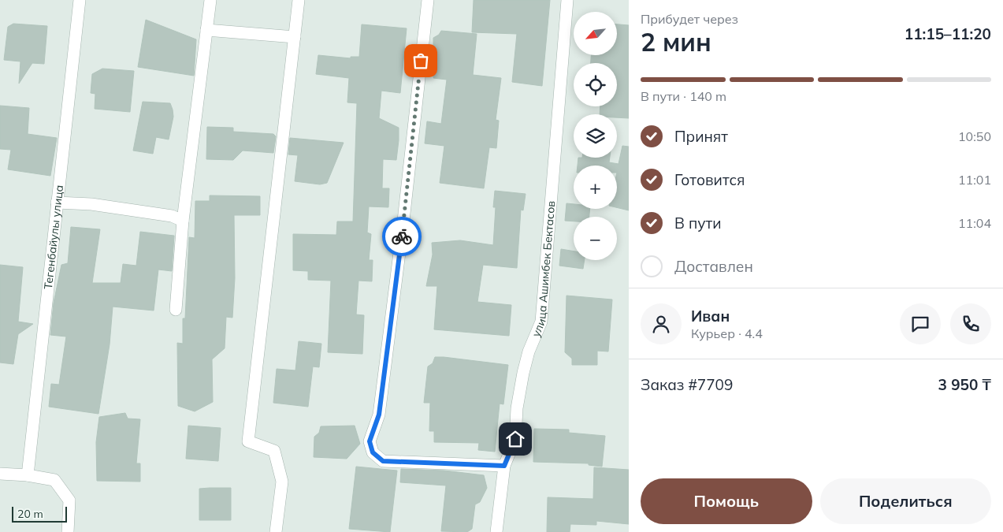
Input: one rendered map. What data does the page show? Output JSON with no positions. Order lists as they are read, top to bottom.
{
  "streets": {
    "street": ["Тегенбайулы улица", "улица Ашимбек Бектасов"]
  },
  "scale_bar": "20 m",
  "north": "bottom left",
  "page": {
    "heading": ["2 мин", "Прибудет через", "11:15–11:20"],
    "panel": [
      "Иван",
      "Курьер · 4.4",
      "Заказ #7709",
      "3 950 ₸"
    ],
    "map_buttons": ["+", "−"],
    "bar": "В пути · 140 m",
    "list": [
      ["Принят", "10:50"],
      ["Готовится", "11:01"],
      ["В пути", "11:04"],
      "Доставлен"
    ],
    "buttons": ["Помощь", "Поделиться"],
    "scale": "20 m"
  }
}
